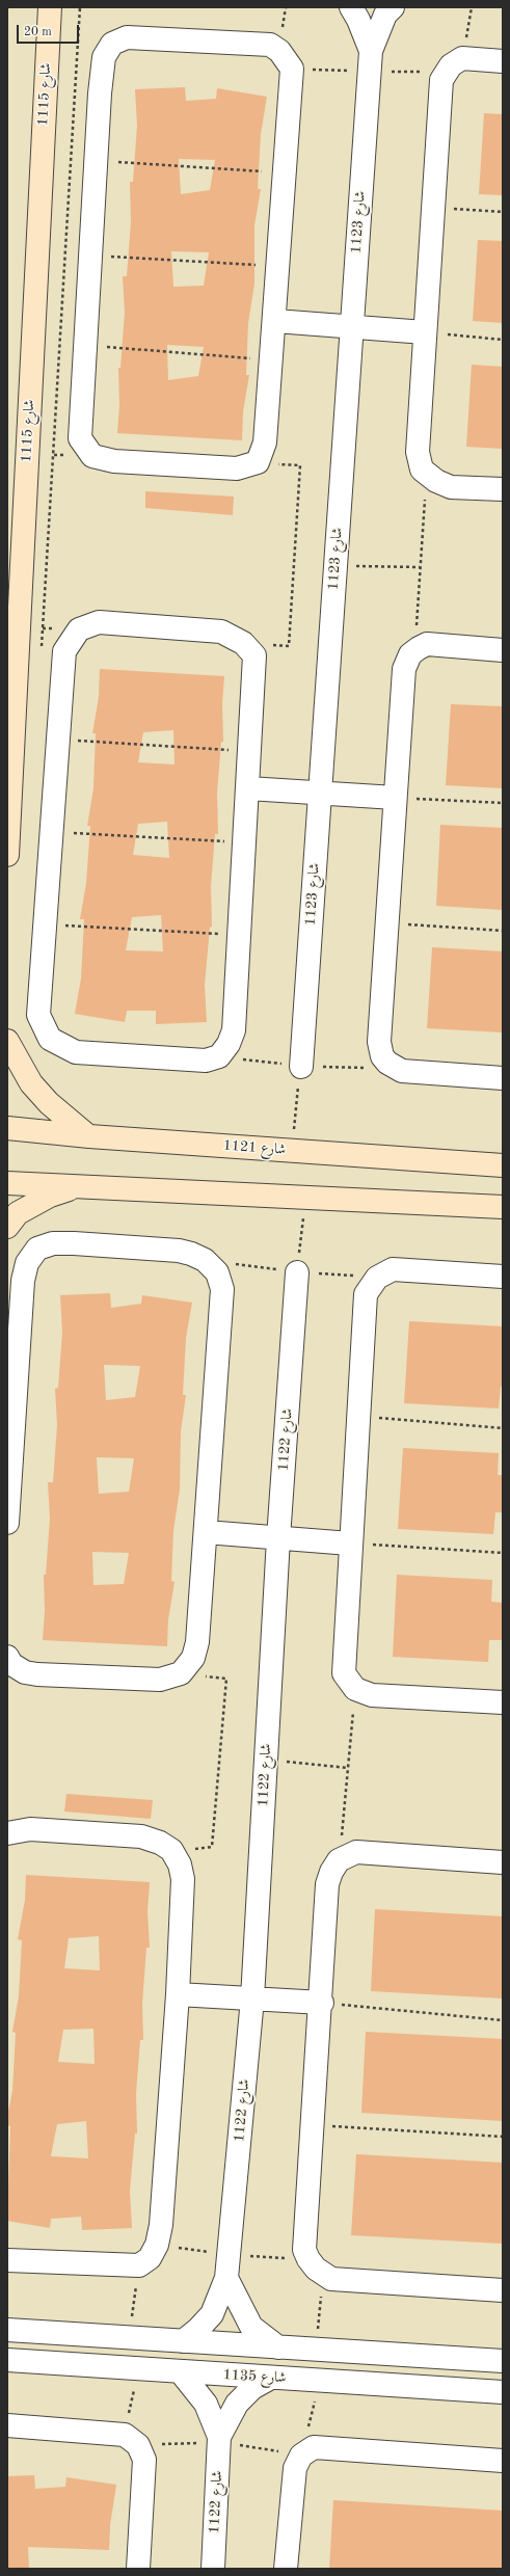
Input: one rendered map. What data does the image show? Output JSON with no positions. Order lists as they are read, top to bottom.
{
  "streets": {
    "street": [
      "شارع 1115",
      "شارع 1123",
      "شارع 1121",
      "شارع 1122",
      "شارع 1135"
    ]
  },
  "crossings": [
    ["شارع 1122", "شارع 1135"]
  ],
  "scale_bar": "20 m"
}
